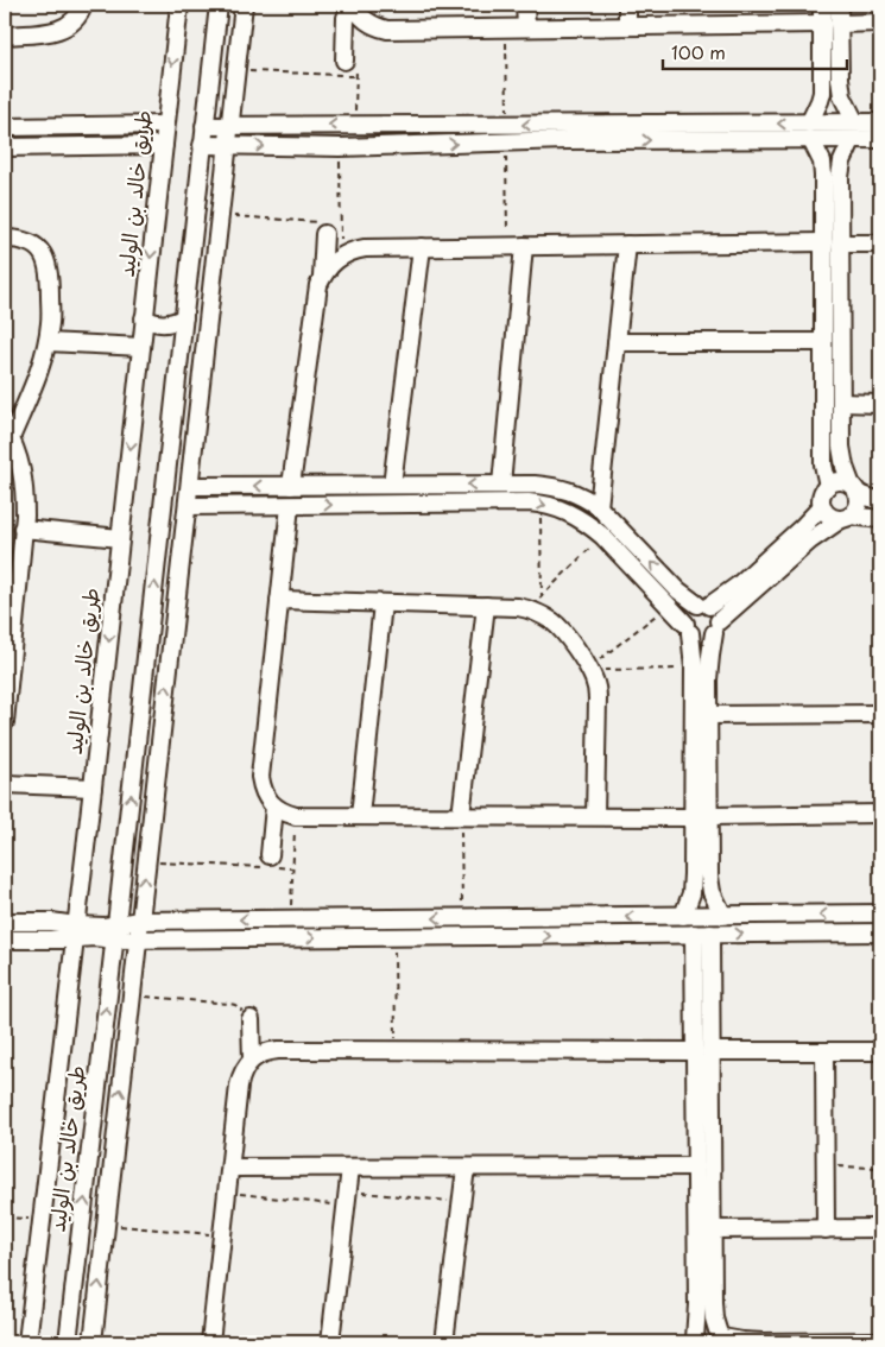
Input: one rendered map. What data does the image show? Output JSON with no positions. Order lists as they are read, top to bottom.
{
  "streets": {
    "street": ["طريق خالد بن الوليد"]
  },
  "scale_bar": "100 m"
}
